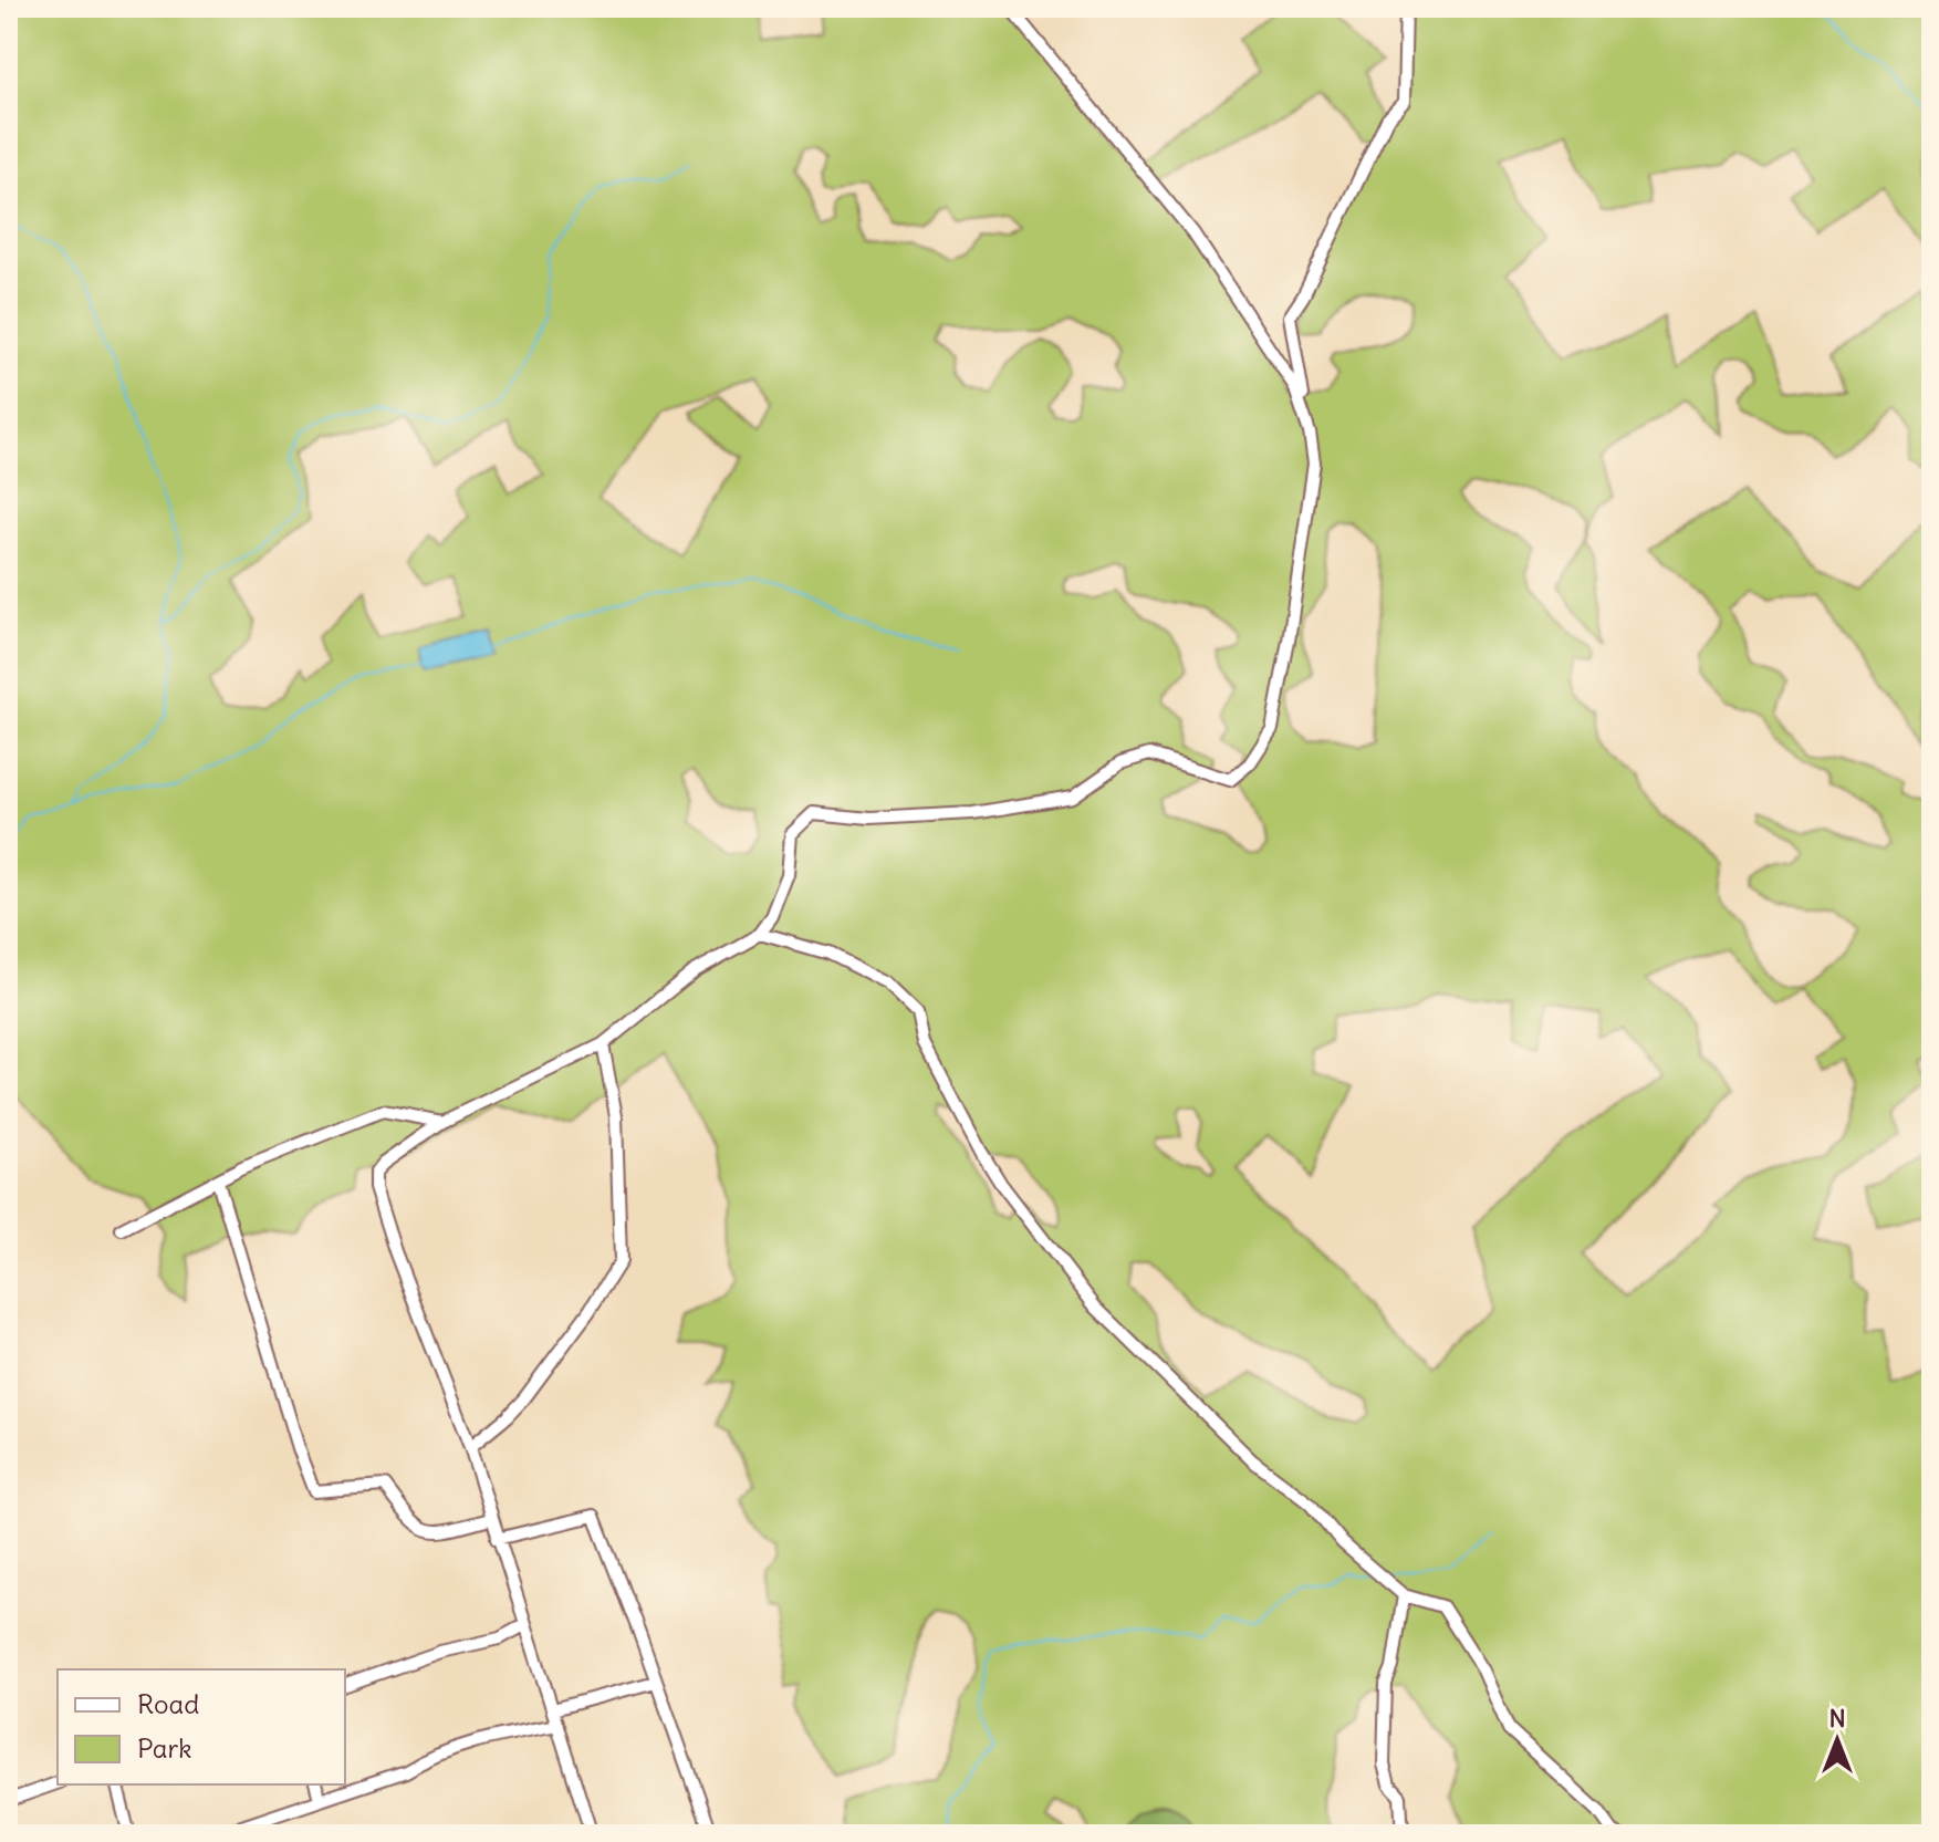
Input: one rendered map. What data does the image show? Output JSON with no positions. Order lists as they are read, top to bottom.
{
  "legend": ["Road", "Park"],
  "north": "top"
}
